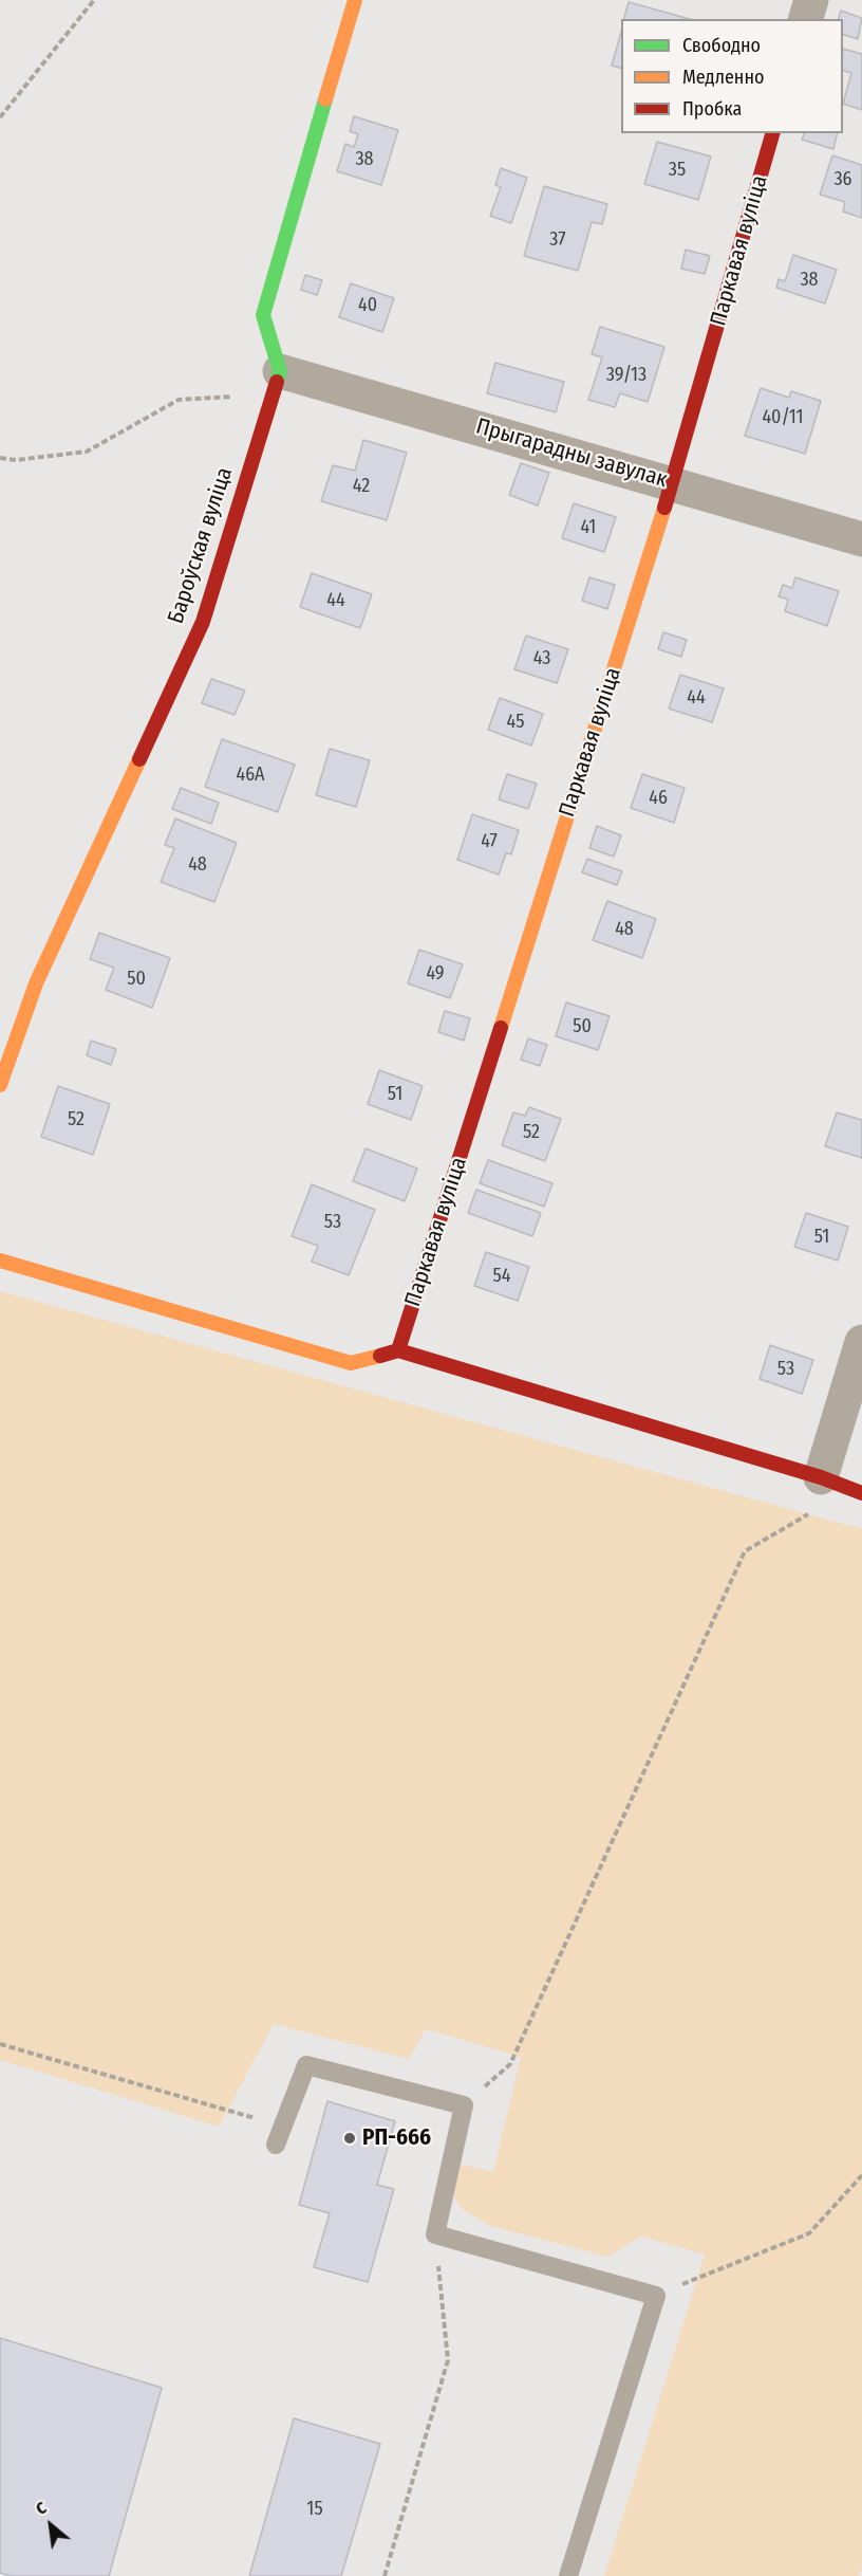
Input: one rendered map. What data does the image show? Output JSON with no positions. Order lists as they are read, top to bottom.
{
  "streets": {
    "street": ["Паркавая вуліца", "Прыгарадны завулак", "Бароўская вуліца"]
  },
  "crossings": [
    ["Паркавая вуліца", "Прыгарадны завулак"],
    ["Прыгарадны завулак", "Бароўская вуліца"]
  ],
  "places": ["РП-666"],
  "house_numbers": [
    "38",
    "35",
    "36",
    "37",
    "38",
    "40",
    "39/13",
    "40/11",
    "42",
    "41",
    "44",
    "43",
    "44",
    "45",
    "46А",
    "46",
    "47",
    "48",
    "48",
    "49",
    "50",
    "50",
    "51",
    "52",
    "52",
    "53",
    "51",
    "54",
    "53",
    "15"
  ],
  "legend": ["Свободно", "Медленно", "Пробка"],
  "north": "top left"
}
